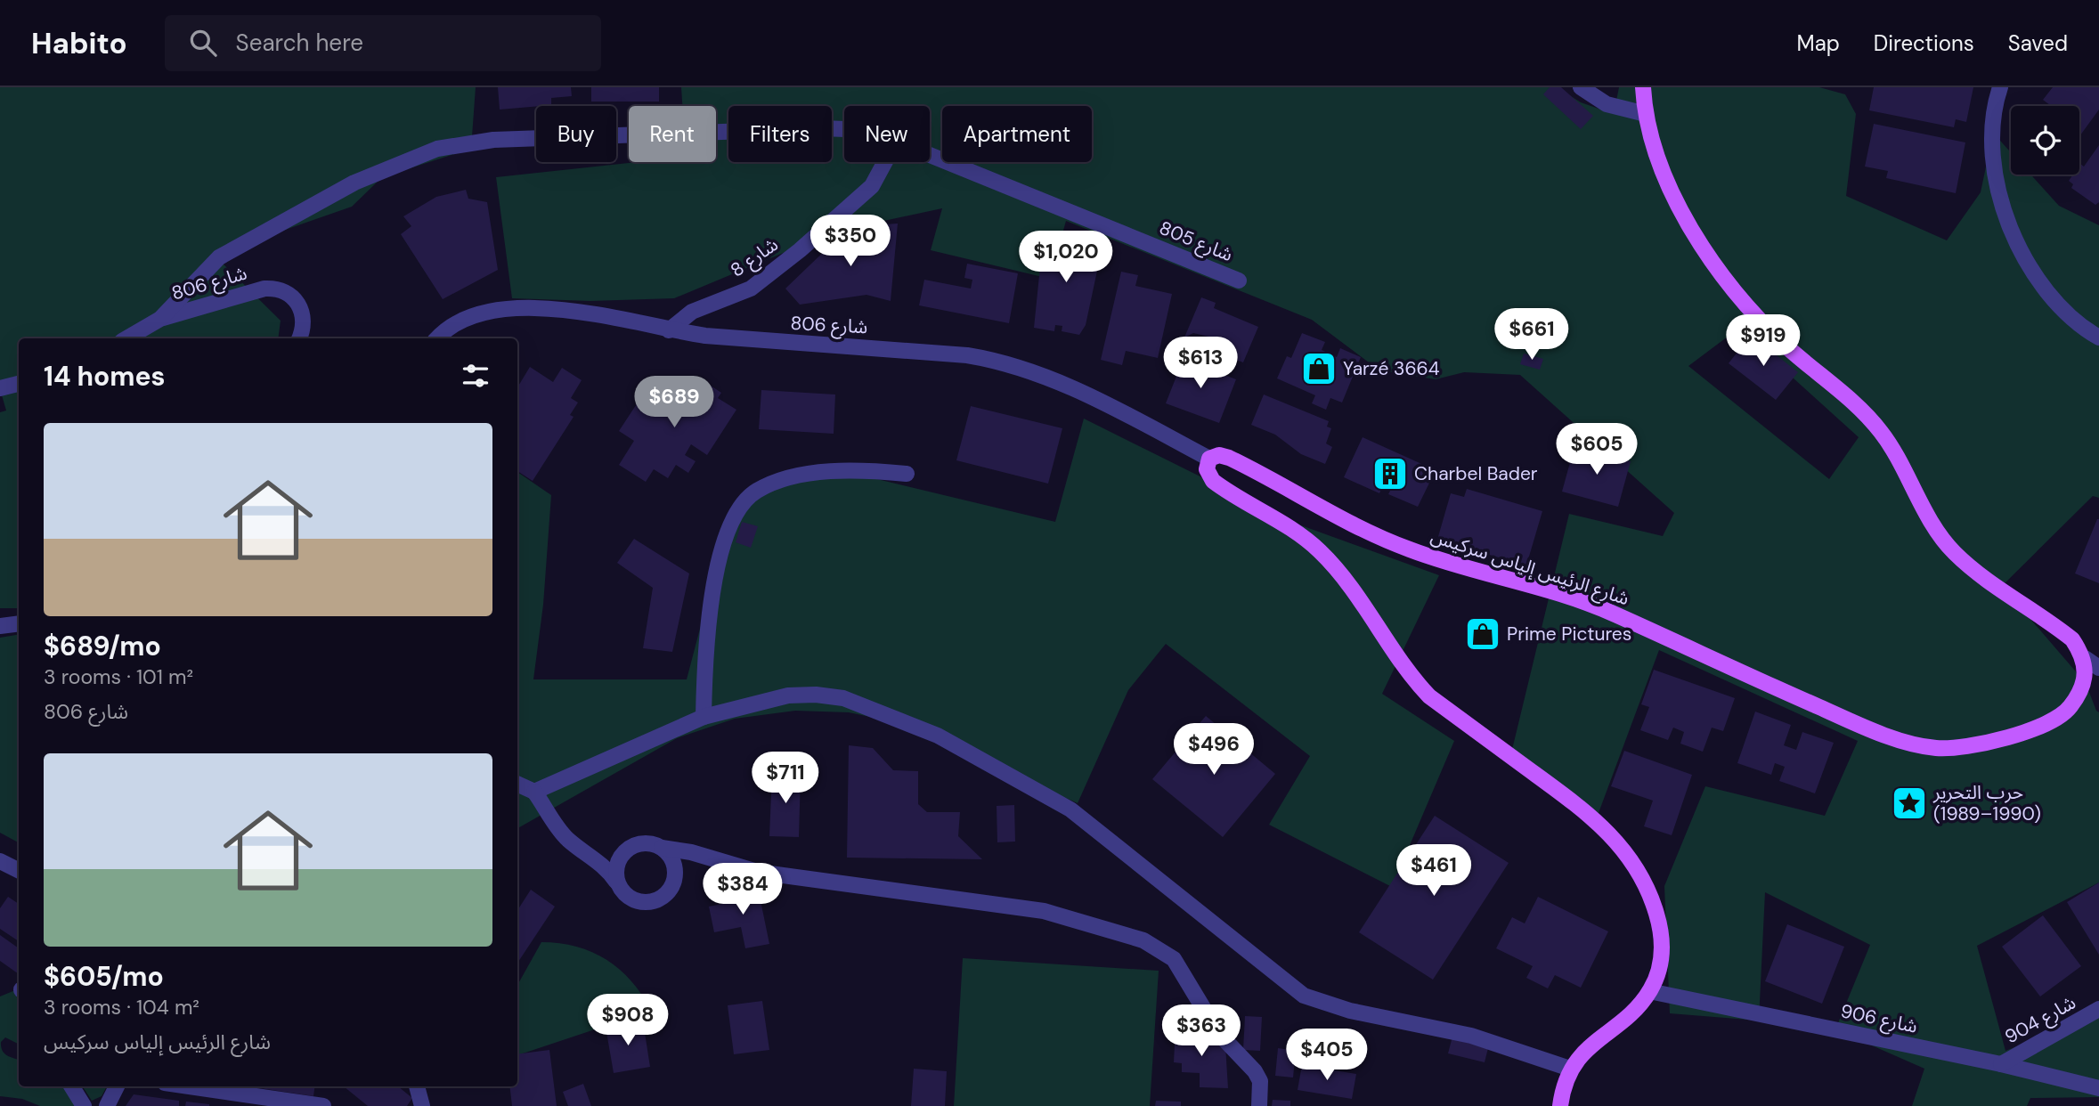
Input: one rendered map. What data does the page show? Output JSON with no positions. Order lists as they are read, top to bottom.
{
  "streets": {
    "main road": ["شارع الرئيس إلياس سركيس"],
    "street": [
      "شارع 805",
      "شارع 8",
      "شارع 806",
      "شارع 906",
      "شارع 904"
    ]
  },
  "crossings": [
    ["شارع 805", "شارع 806"],
    ["شارع 8", "شارع 806"],
    ["شارع 806", "شارع الرئيس إلياس سركيس"],
    ["شارع 906", "شارع 904"]
  ],
  "places": {
    "shop": ["Yarzé 3664", "Prime Pictures"],
    "building": ["Charbel Bader"],
    "place": ["حرب التحرير (1989–1990)"]
  },
  "page": {
    "header": "Habito",
    "search": "Search here",
    "nav": ["Map", "Directions", "Saved"],
    "chip": [
      "Buy",
      "Rent",
      "Filters",
      "New",
      "Apartment"
    ],
    "price": [
      "$350",
      "$1,020",
      "$661",
      "$919",
      "$613",
      "$689",
      "$605",
      "$496",
      "$711",
      "$461",
      "$384",
      "$908",
      "$363",
      "$405"
    ],
    "heading": "14 homes",
    "list": [
      {
        "name": "$689/mo",
        "note": "3 rooms · 101 m² · شارع 806"
      },
      {
        "name": "$605/mo",
        "note": "3 rooms · 104 m² · شارع الرئيس إلياس سركيس"
      }
    ]
  }
}
